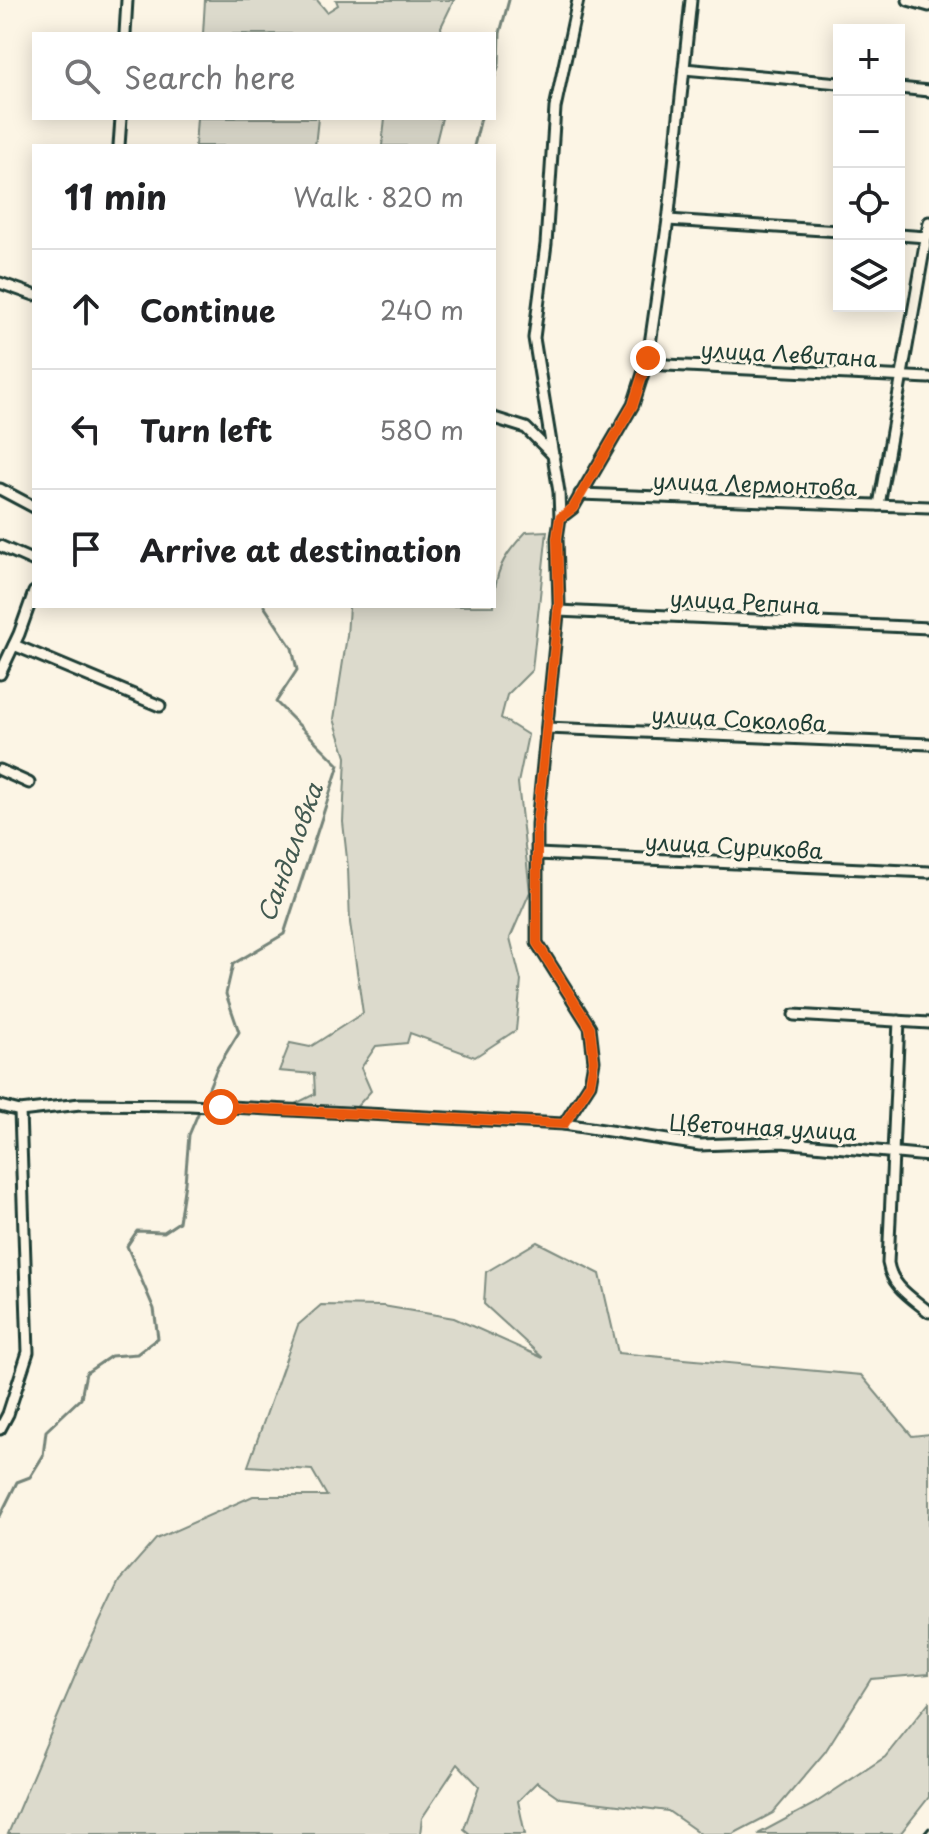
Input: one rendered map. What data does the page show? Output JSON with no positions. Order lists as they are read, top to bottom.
{
  "streets": {
    "street": [
      "улица Левитана",
      "улица Лермонтова",
      "улица Репина",
      "улица Соколова",
      "улица Сурикова",
      "Цветочная улица"
    ]
  },
  "water": ["Сандаловка"],
  "page": {
    "map_buttons": ["+", "−"],
    "search": "Search here",
    "heading": ["11 min", "Walk · 820 m"],
    "list": [
      ["Continue", "240 m"],
      ["Turn left", "580 m"],
      "Arrive at destination"
    ]
  }
}
